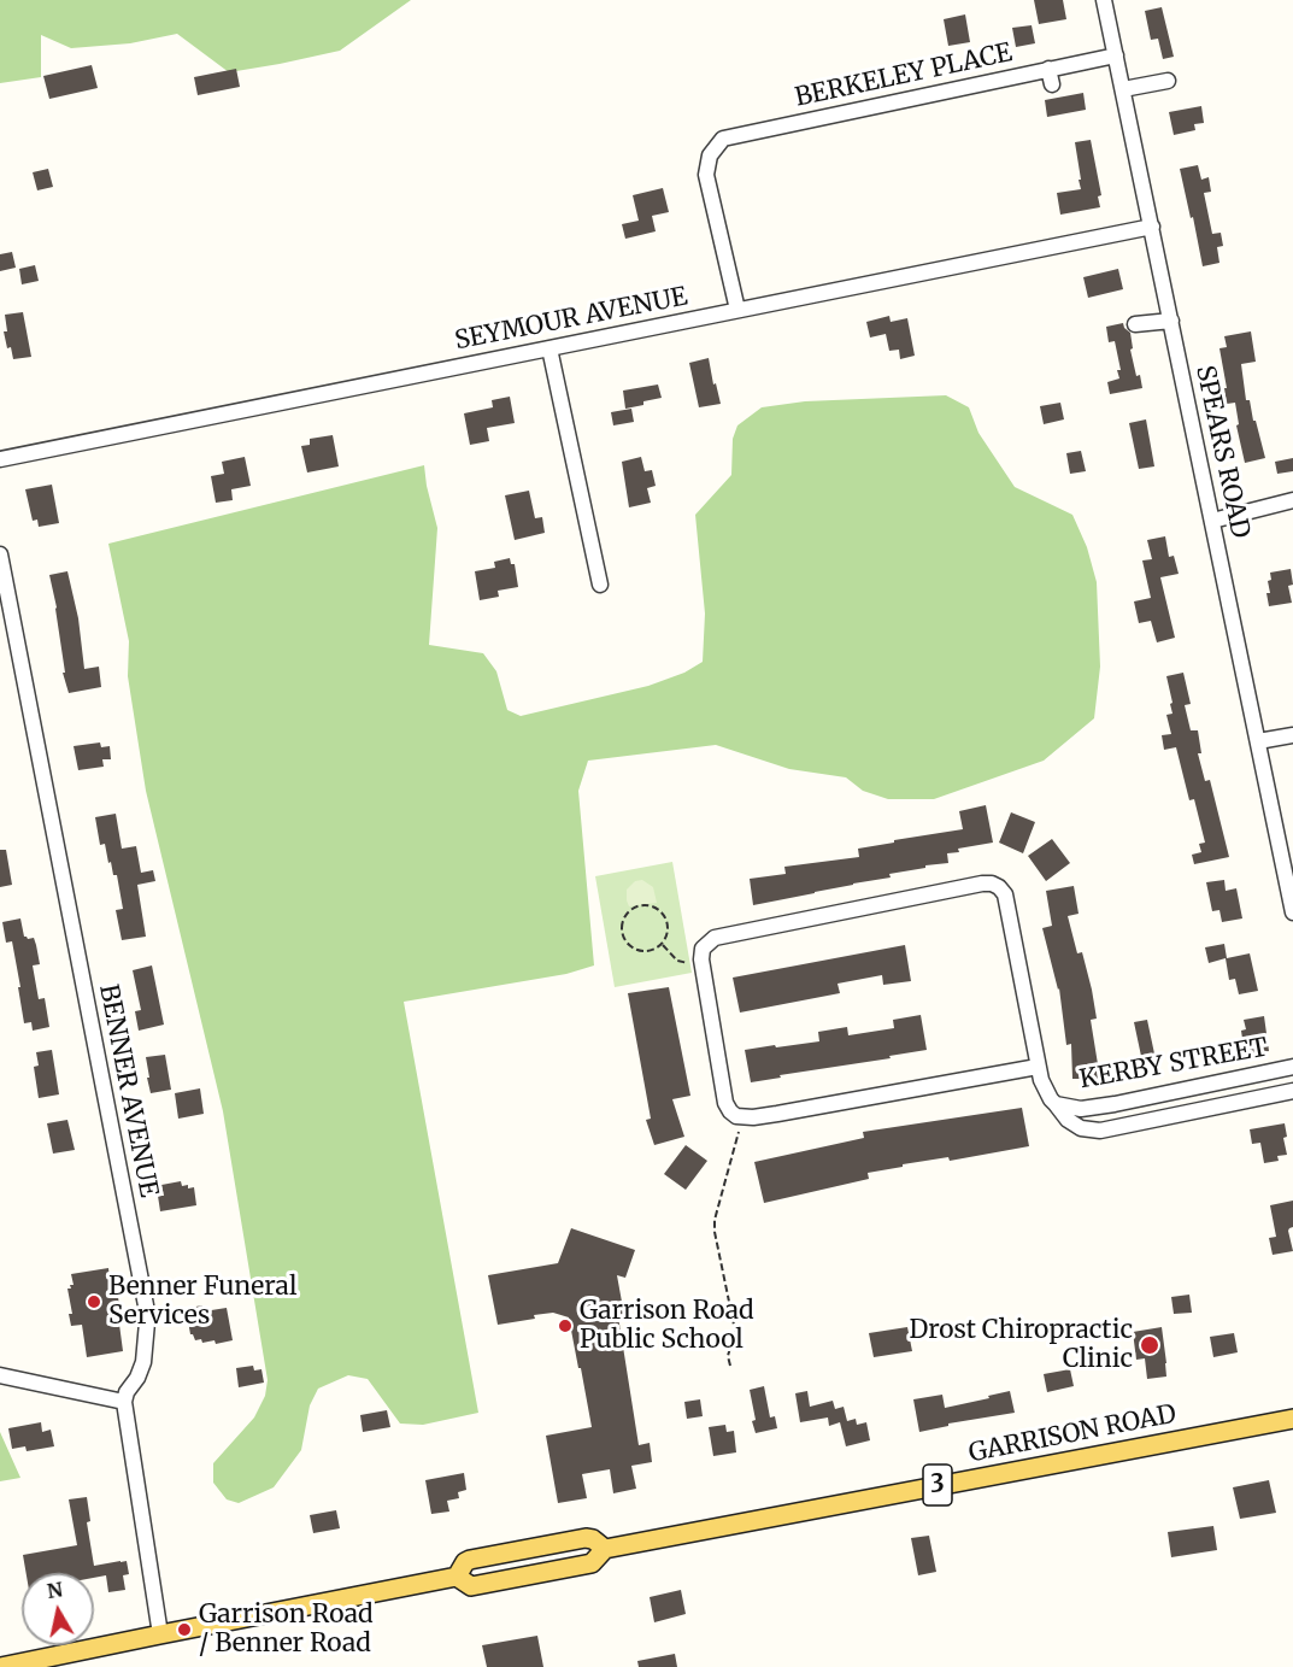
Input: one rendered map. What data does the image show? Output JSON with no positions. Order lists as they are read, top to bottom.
{
  "streets": {
    "main road": ["GARRISON ROAD", "3"],
    "street": [
      "BERKELEY PLACE",
      "SEYMOUR AVENUE",
      "SPEARS ROAD",
      "KERBY STREET",
      "BENNER AVENUE"
    ]
  },
  "crossings": [
    ["BERKELEY PLACE", "SEYMOUR AVENUE"],
    ["BERKELEY PLACE", "SPEARS ROAD"],
    ["SEYMOUR AVENUE", "SPEARS ROAD"]
  ],
  "places": [
    "Benner Funeral Services",
    "Garrison Road Public School",
    "Drost Chiropractic Clinic",
    "Garrison Road / Benner Road"
  ],
  "north": "top"
}
